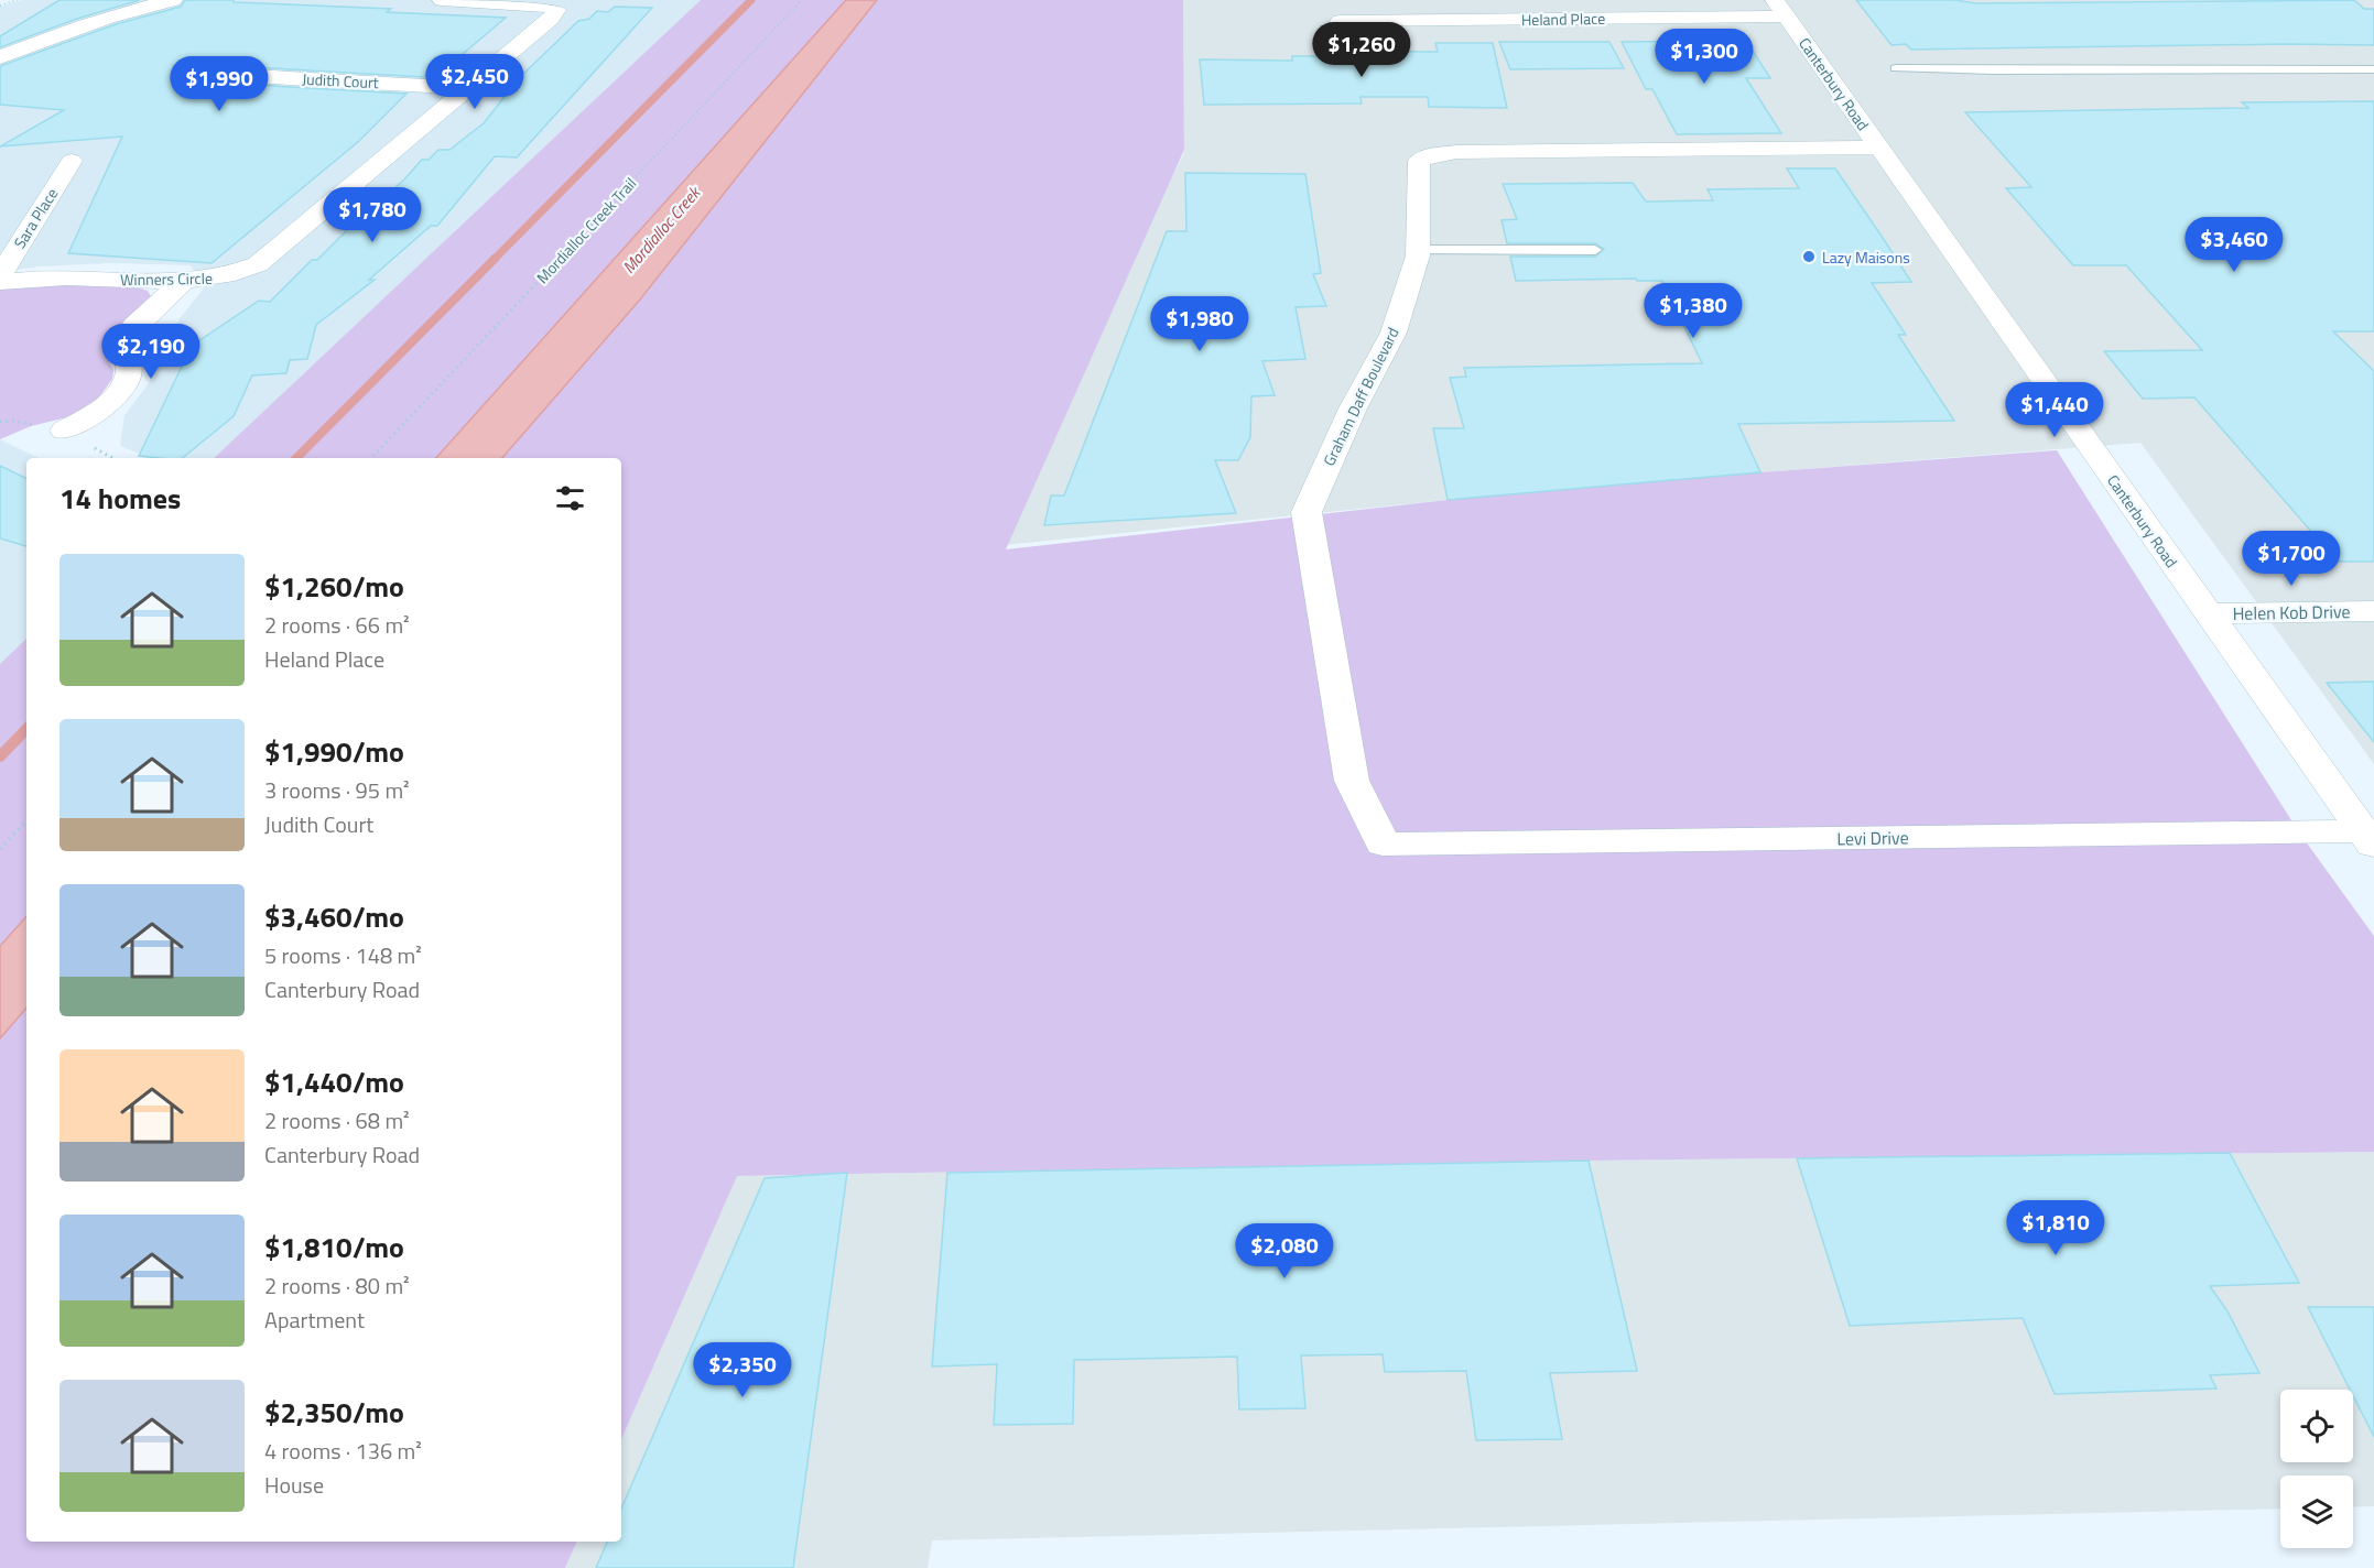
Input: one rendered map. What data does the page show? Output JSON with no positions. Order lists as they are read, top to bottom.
{
  "streets": {
    "street": [
      "Heland Place",
      "Judith Court",
      "Canterbury Road",
      "Sara Place",
      "Winners Circle",
      "Graham Daff Boulevard",
      "Helen Kob Drive",
      "Levi Drive"
    ],
    "path": ["Mordialloc Creek Trail"]
  },
  "crossings": [
    ["Heland Place", "Canterbury Road"],
    ["Judith Court", "Winners Circle"],
    ["Canterbury Road", "Graham Daff Boulevard"],
    ["Canterbury Road", "Helen Kob Drive"],
    ["Canterbury Road", "Levi Drive"],
    ["Graham Daff Boulevard", "Levi Drive"]
  ],
  "water": ["Mordialloc Creek"],
  "places": ["Lazy Maisons"],
  "page": {
    "price": [
      "$1,260",
      "$1,300",
      "$2,450",
      "$1,990",
      "$1,780",
      "$3,460",
      "$1,380",
      "$1,980",
      "$2,190",
      "$1,440",
      "$1,700",
      "$1,810",
      "$2,080",
      "$2,350"
    ],
    "heading": "14 homes",
    "list": [
      {
        "name": "$1,260/mo",
        "note": "2 rooms · 66 m² · Heland Place"
      },
      {
        "name": "$1,990/mo",
        "note": "3 rooms · 95 m² · Judith Court"
      },
      {
        "name": "$3,460/mo",
        "note": "5 rooms · 148 m² · Canterbury Road"
      },
      {
        "name": "$1,440/mo",
        "note": "2 rooms · 68 m² · Canterbury Road"
      },
      {
        "name": "$1,810/mo",
        "note": "2 rooms · 80 m² · Apartment"
      },
      {
        "name": "$2,350/mo",
        "note": "4 rooms · 136 m² · House"
      }
    ]
  }
}
